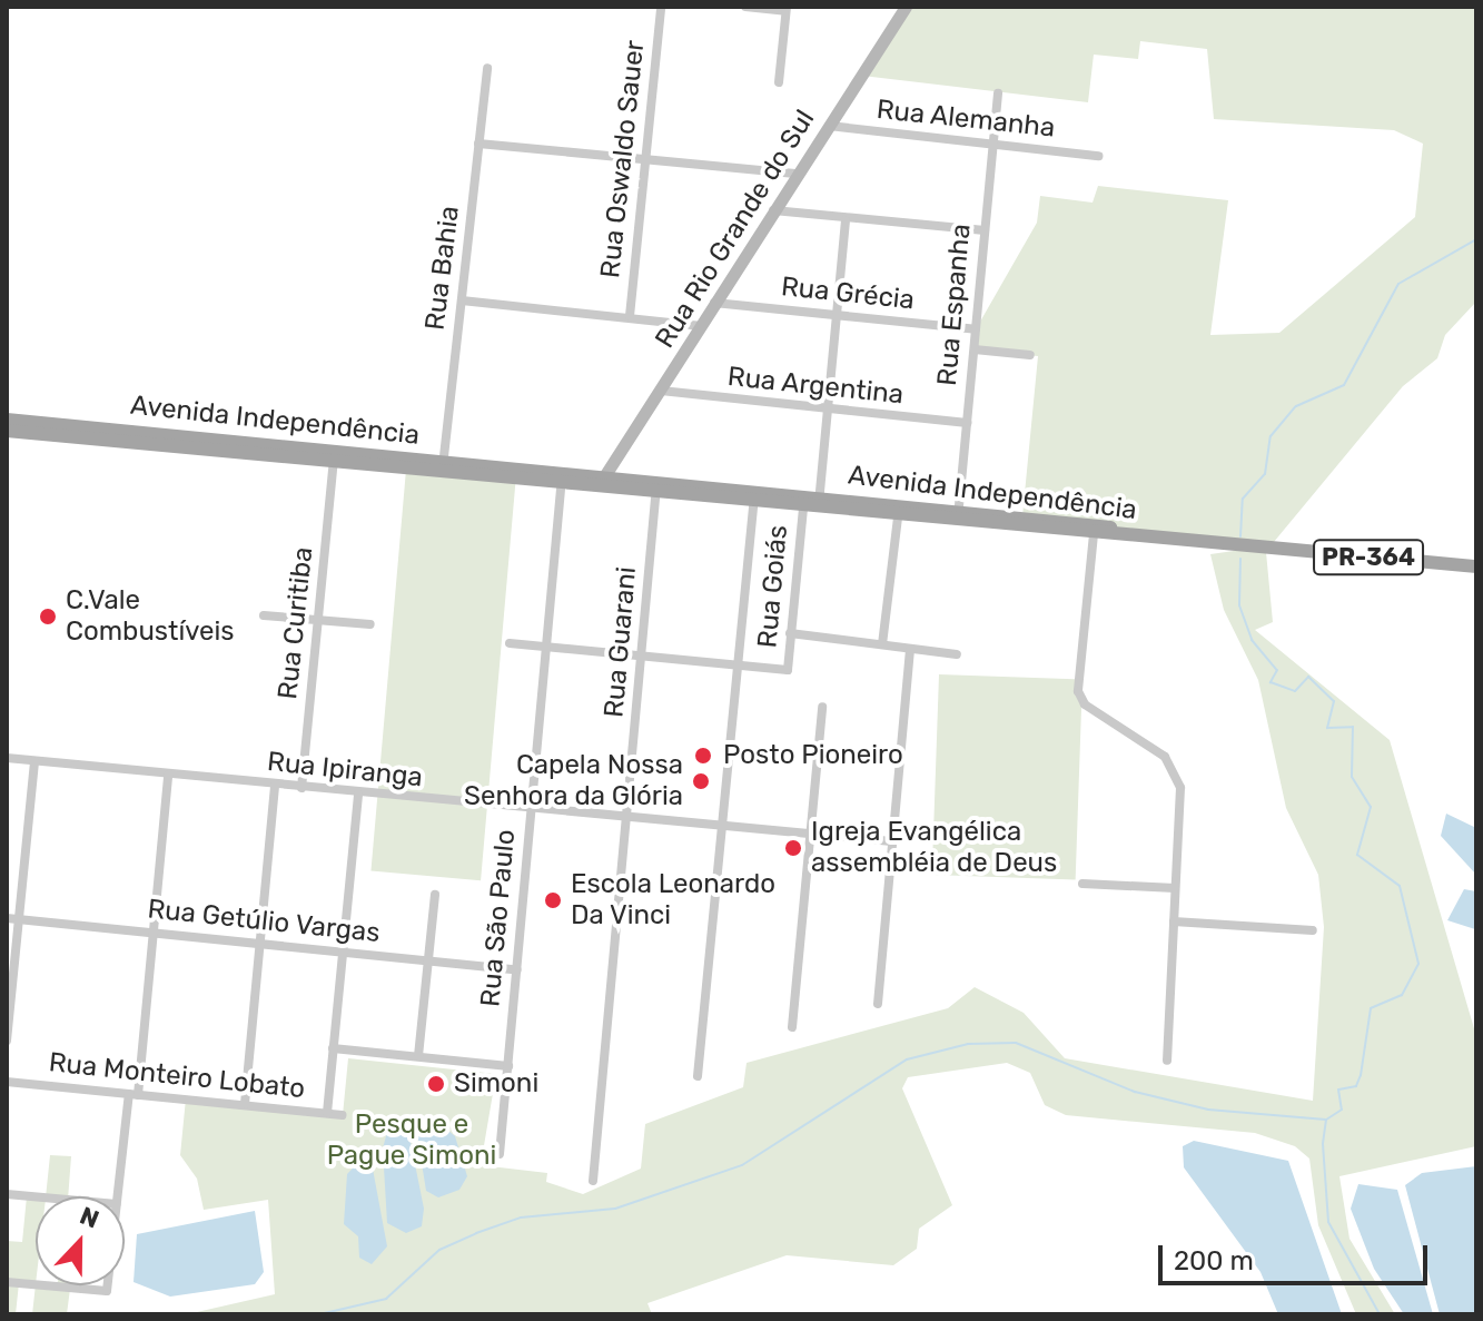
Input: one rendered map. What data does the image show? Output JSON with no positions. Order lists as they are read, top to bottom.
{
  "streets": {
    "main road": ["Avenida Independência", "PR-364"],
    "street": [
      "Rua Alemanha",
      "Rua Oswaldo Sauer",
      "Rua Rio Grande do Sul",
      "Rua Bahia",
      "Rua Grécia",
      "Rua Espanha",
      "Rua Argentina",
      "Rua Goiás",
      "Rua Curitiba",
      "Rua Guarani",
      "Rua Ipiranga",
      "Rua São Paulo",
      "Rua Getúlio Vargas",
      "Rua Monteiro Lobato"
    ]
  },
  "crossings": [
    ["Rua Alemanha", "Rua Rio Grande do Sul"],
    ["Rua Alemanha", "Rua Espanha"],
    ["Rua Rio Grande do Sul", "Rua Grécia"],
    ["Rua Rio Grande do Sul", "Rua Argentina"],
    ["Rua Rio Grande do Sul", "Avenida Independência"],
    ["Rua Bahia", "Avenida Independência"],
    ["Rua Grécia", "Rua Espanha"],
    ["Rua Grécia", "Rua Goiás"],
    ["Rua Espanha", "Rua Argentina"],
    ["Rua Espanha", "Avenida Independência"],
    ["Rua Argentina", "Rua Goiás"],
    ["Avenida Independência", "PR-364"],
    ["Avenida Independência", "Rua Goiás"],
    ["Avenida Independência", "Rua Curitiba"],
    ["Avenida Independência", "Rua Guarani"],
    ["Avenida Independência", "Rua São Paulo"],
    ["Rua Curitiba", "Rua Ipiranga"],
    ["Rua Guarani", "Rua Ipiranga"],
    ["Rua Ipiranga", "Rua São Paulo"],
    ["Rua São Paulo", "Rua Getúlio Vargas"]
  ],
  "parks": ["Pesque e Pague Simoni"],
  "places": [
    "C.Vale Combustíveis",
    "Posto Pioneiro",
    "Capela Nossa Senhora da Glória",
    "Igreja Evangélica assembléia de Deus",
    "Escola Leonardo Da Vinci",
    "Simoni"
  ],
  "scale_bar": "200 m",
  "north": "top"
}
